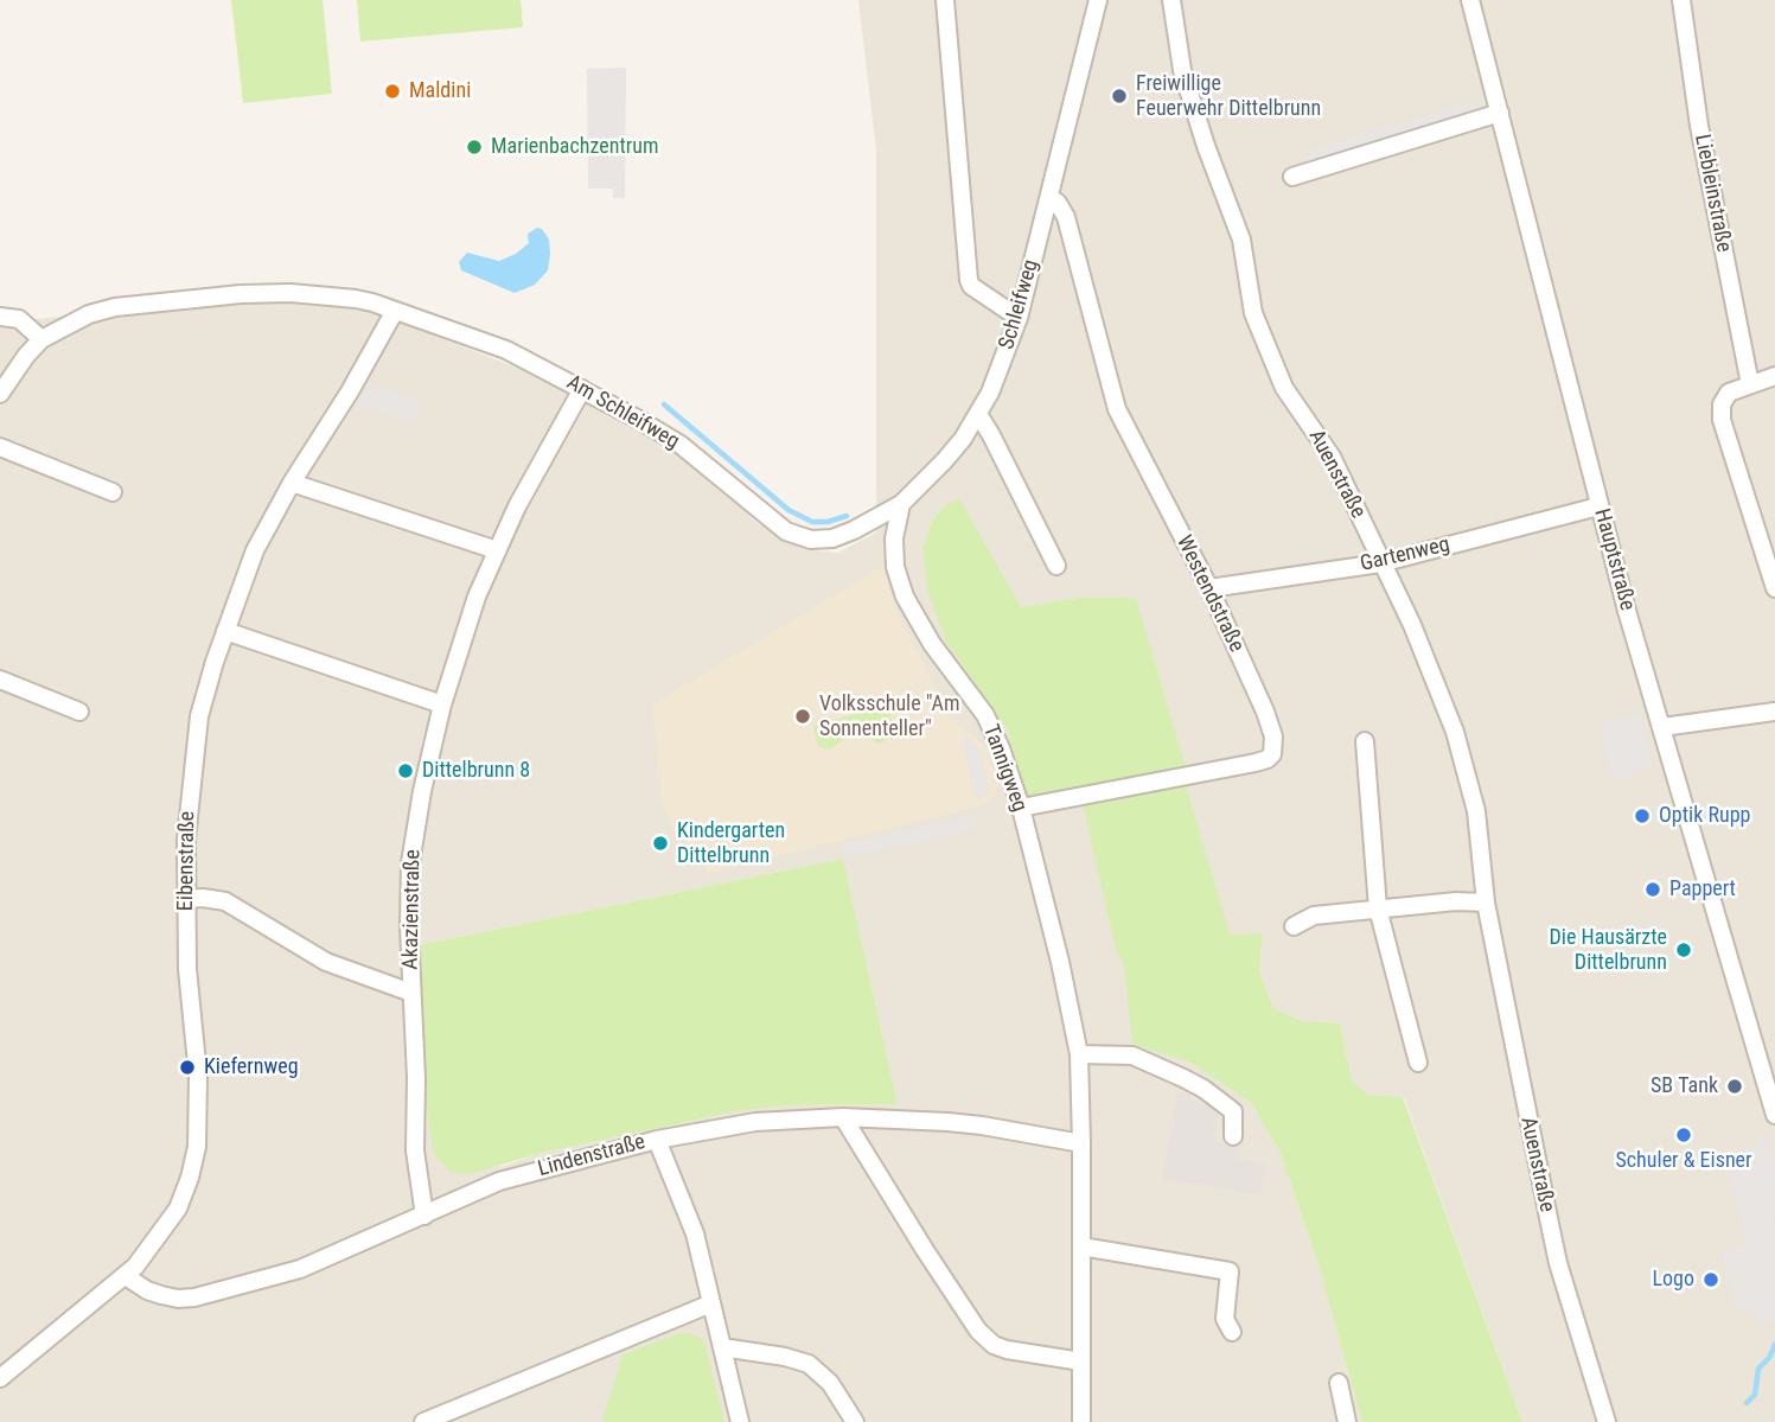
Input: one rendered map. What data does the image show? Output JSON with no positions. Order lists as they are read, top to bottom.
{
  "streets": {
    "street": [
      "Liebleinstraße",
      "Schleifweg",
      "Am Schleifweg",
      "Auenstraße",
      "Gartenweg",
      "Hauptstraße",
      "Westendstraße",
      "Tannigweg",
      "Eibenstraße",
      "Akazienstraße",
      "Lindenstraße"
    ]
  },
  "crossings": [
    ["Schleifweg", "Am Schleifweg"],
    ["Schleifweg", "Westendstraße"],
    ["Schleifweg", "Tannigweg"],
    ["Am Schleifweg", "Eibenstraße"],
    ["Am Schleifweg", "Akazienstraße"],
    ["Auenstraße", "Gartenweg"],
    ["Gartenweg", "Hauptstraße"],
    ["Gartenweg", "Westendstraße"],
    ["Westendstraße", "Tannigweg"],
    ["Tannigweg", "Lindenstraße"],
    ["Eibenstraße", "Lindenstraße"],
    ["Akazienstraße", "Lindenstraße"]
  ],
  "places": [
    "Maldini",
    "Freiwillige Feuerwehr Dittelbrunn",
    "Marienbachzentrum",
    "Volksschule \"Am Sonnenteller\"",
    "Dittelbrunn 8",
    "Optik Rupp",
    "Kindergarten Dittelbrunn",
    "Pappert",
    "Die Hausärzte Dittelbrunn",
    "Kiefernweg",
    "SB Tank",
    "Schuler & Eisner",
    "Logo"
  ]
}
